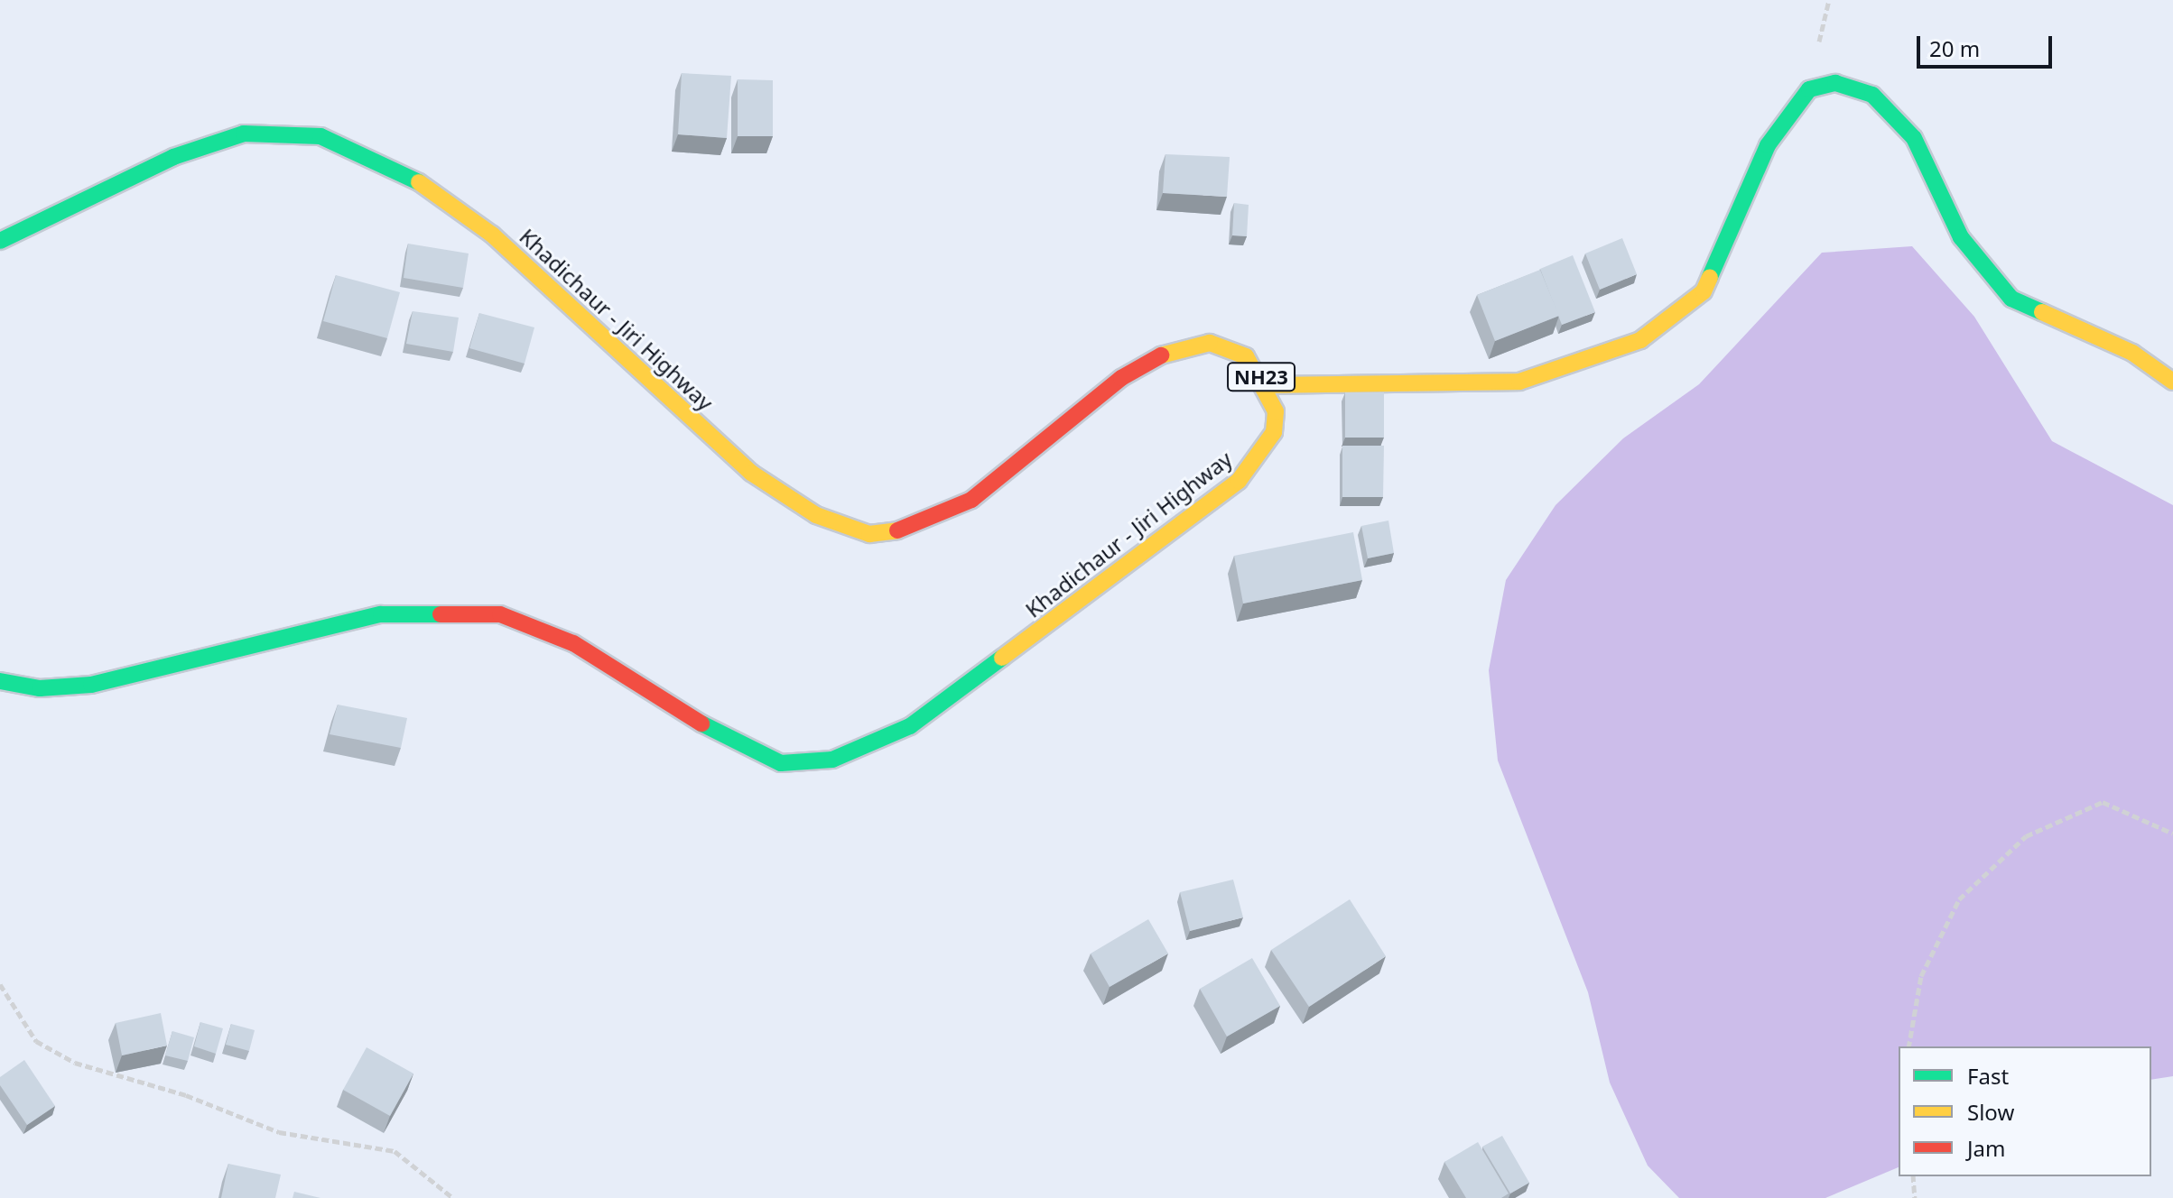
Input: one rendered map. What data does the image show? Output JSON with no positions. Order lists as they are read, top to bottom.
{
  "streets": {
    "main road": ["Khadichaur - Jiri Highway", "NH23"]
  },
  "legend": ["Fast", "Slow", "Jam"],
  "scale_bar": "20 m"
}
